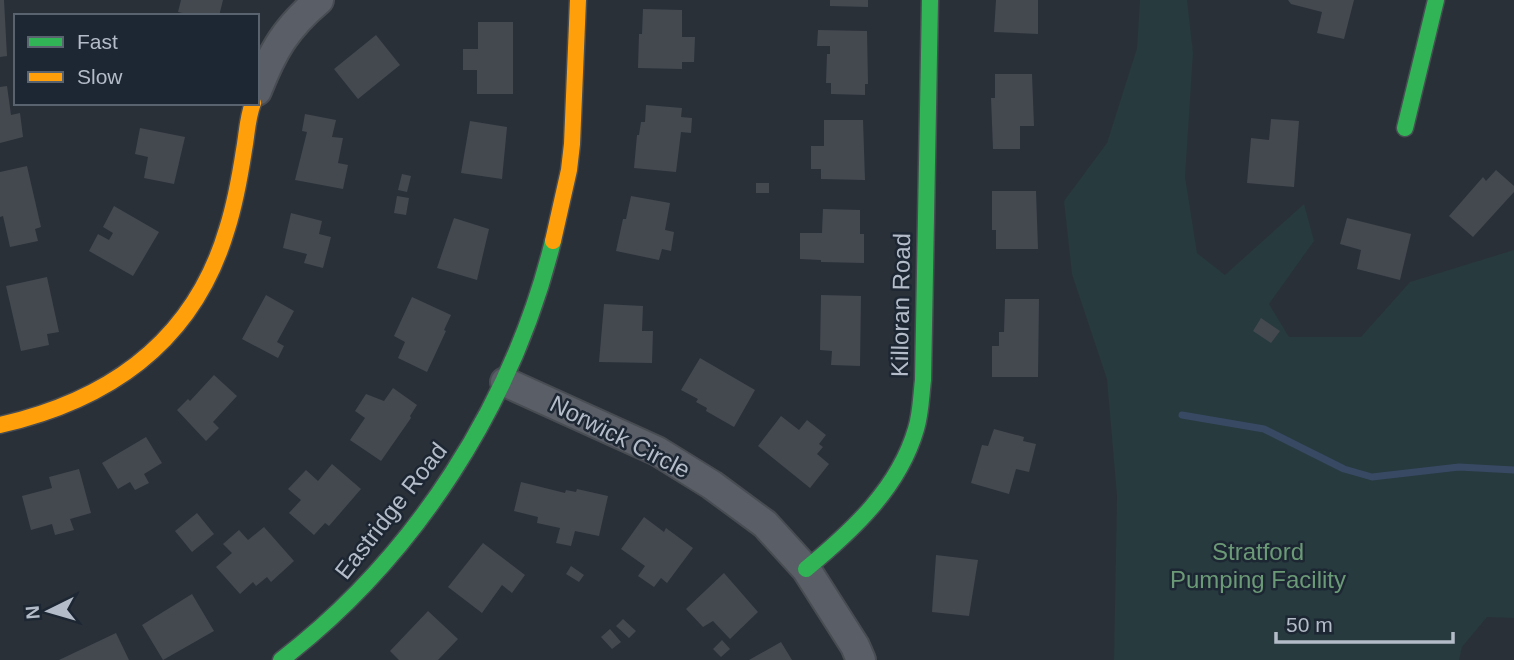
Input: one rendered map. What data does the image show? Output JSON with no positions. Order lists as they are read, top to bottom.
{
  "streets": {
    "street": ["Killoran Road", "Norwick Circle", "Eastridge Road"]
  },
  "crossings": [
    ["Killoran Road", "Norwick Circle"],
    ["Norwick Circle", "Eastridge Road"]
  ],
  "parks": ["Stratford Pumping Facility"],
  "legend": ["Fast", "Slow"],
  "scale_bar": "50 m",
  "north": "left"
}
